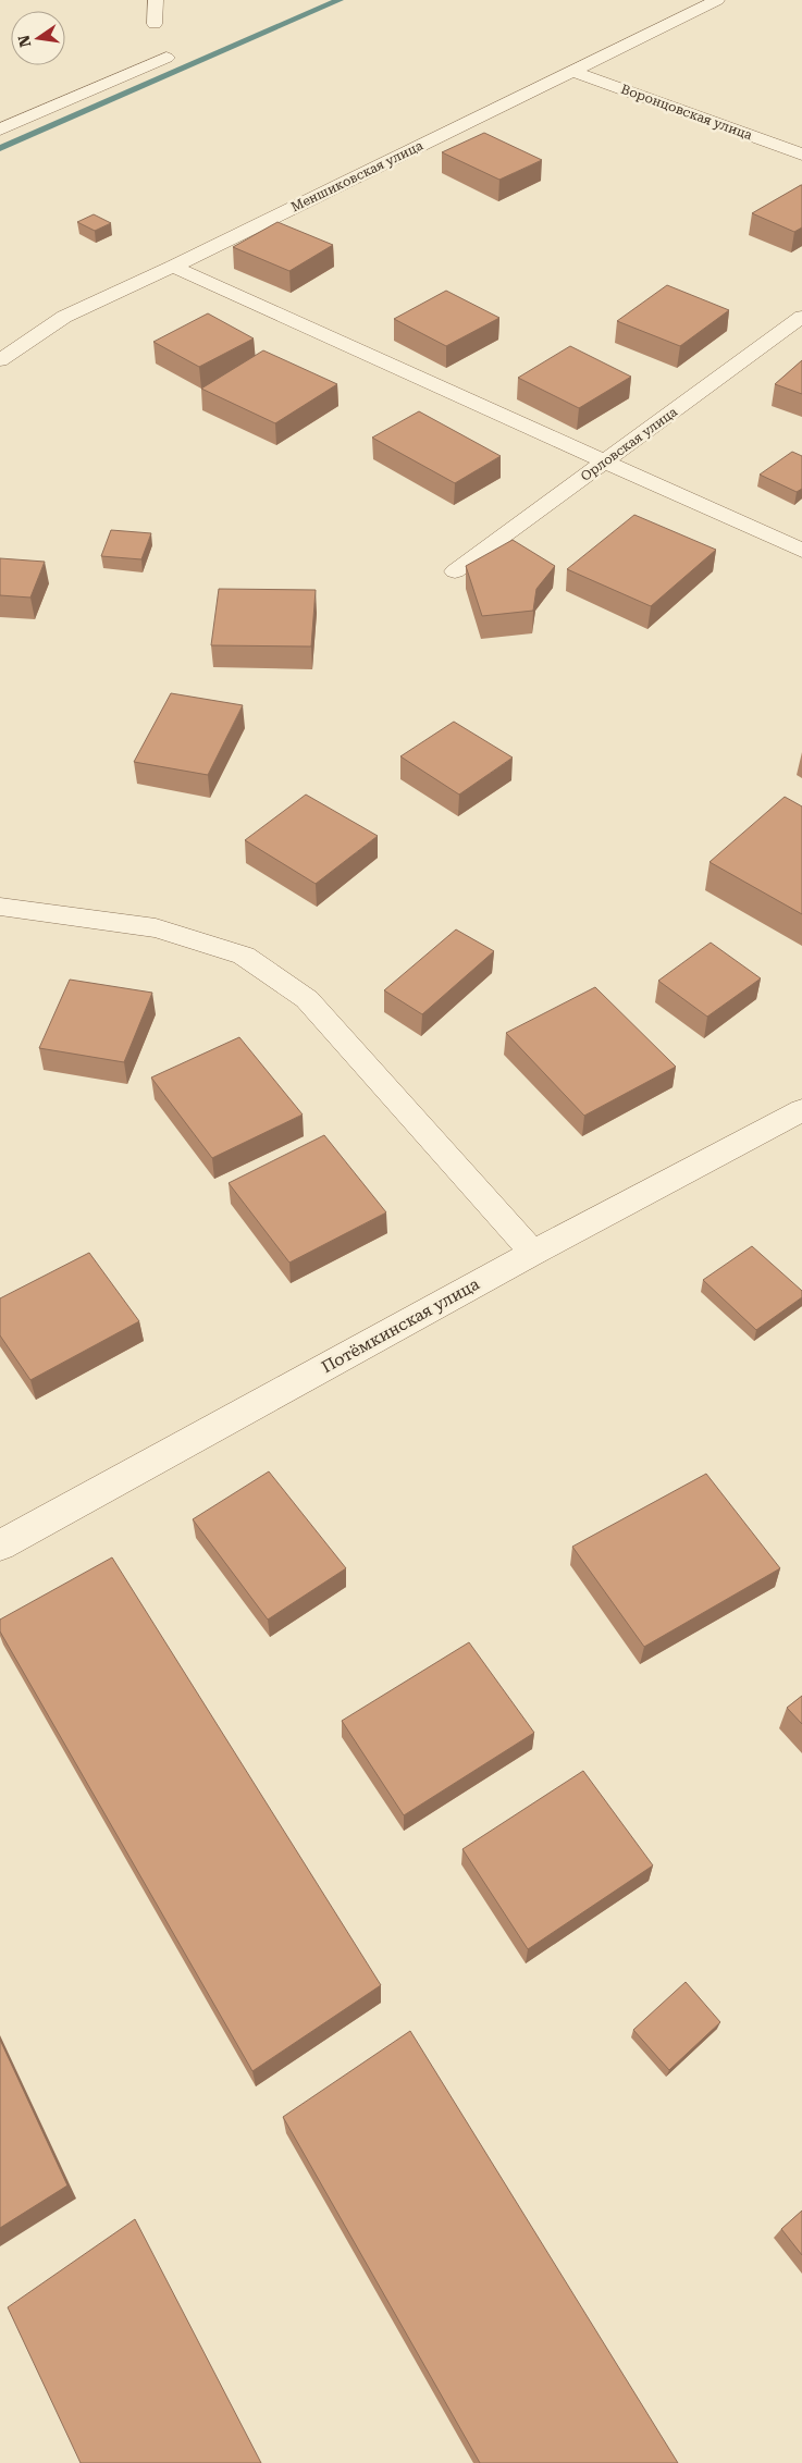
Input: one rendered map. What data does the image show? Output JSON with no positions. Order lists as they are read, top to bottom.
{
  "streets": {
    "street": [
      "Воронцовская улица",
      "Меншиковская улица",
      "Орловская улица",
      "Потёмкинская улица"
    ]
  },
  "crossings": [
    ["Воронцовская улица", "Меншиковская улица"]
  ],
  "north": "left"
}
